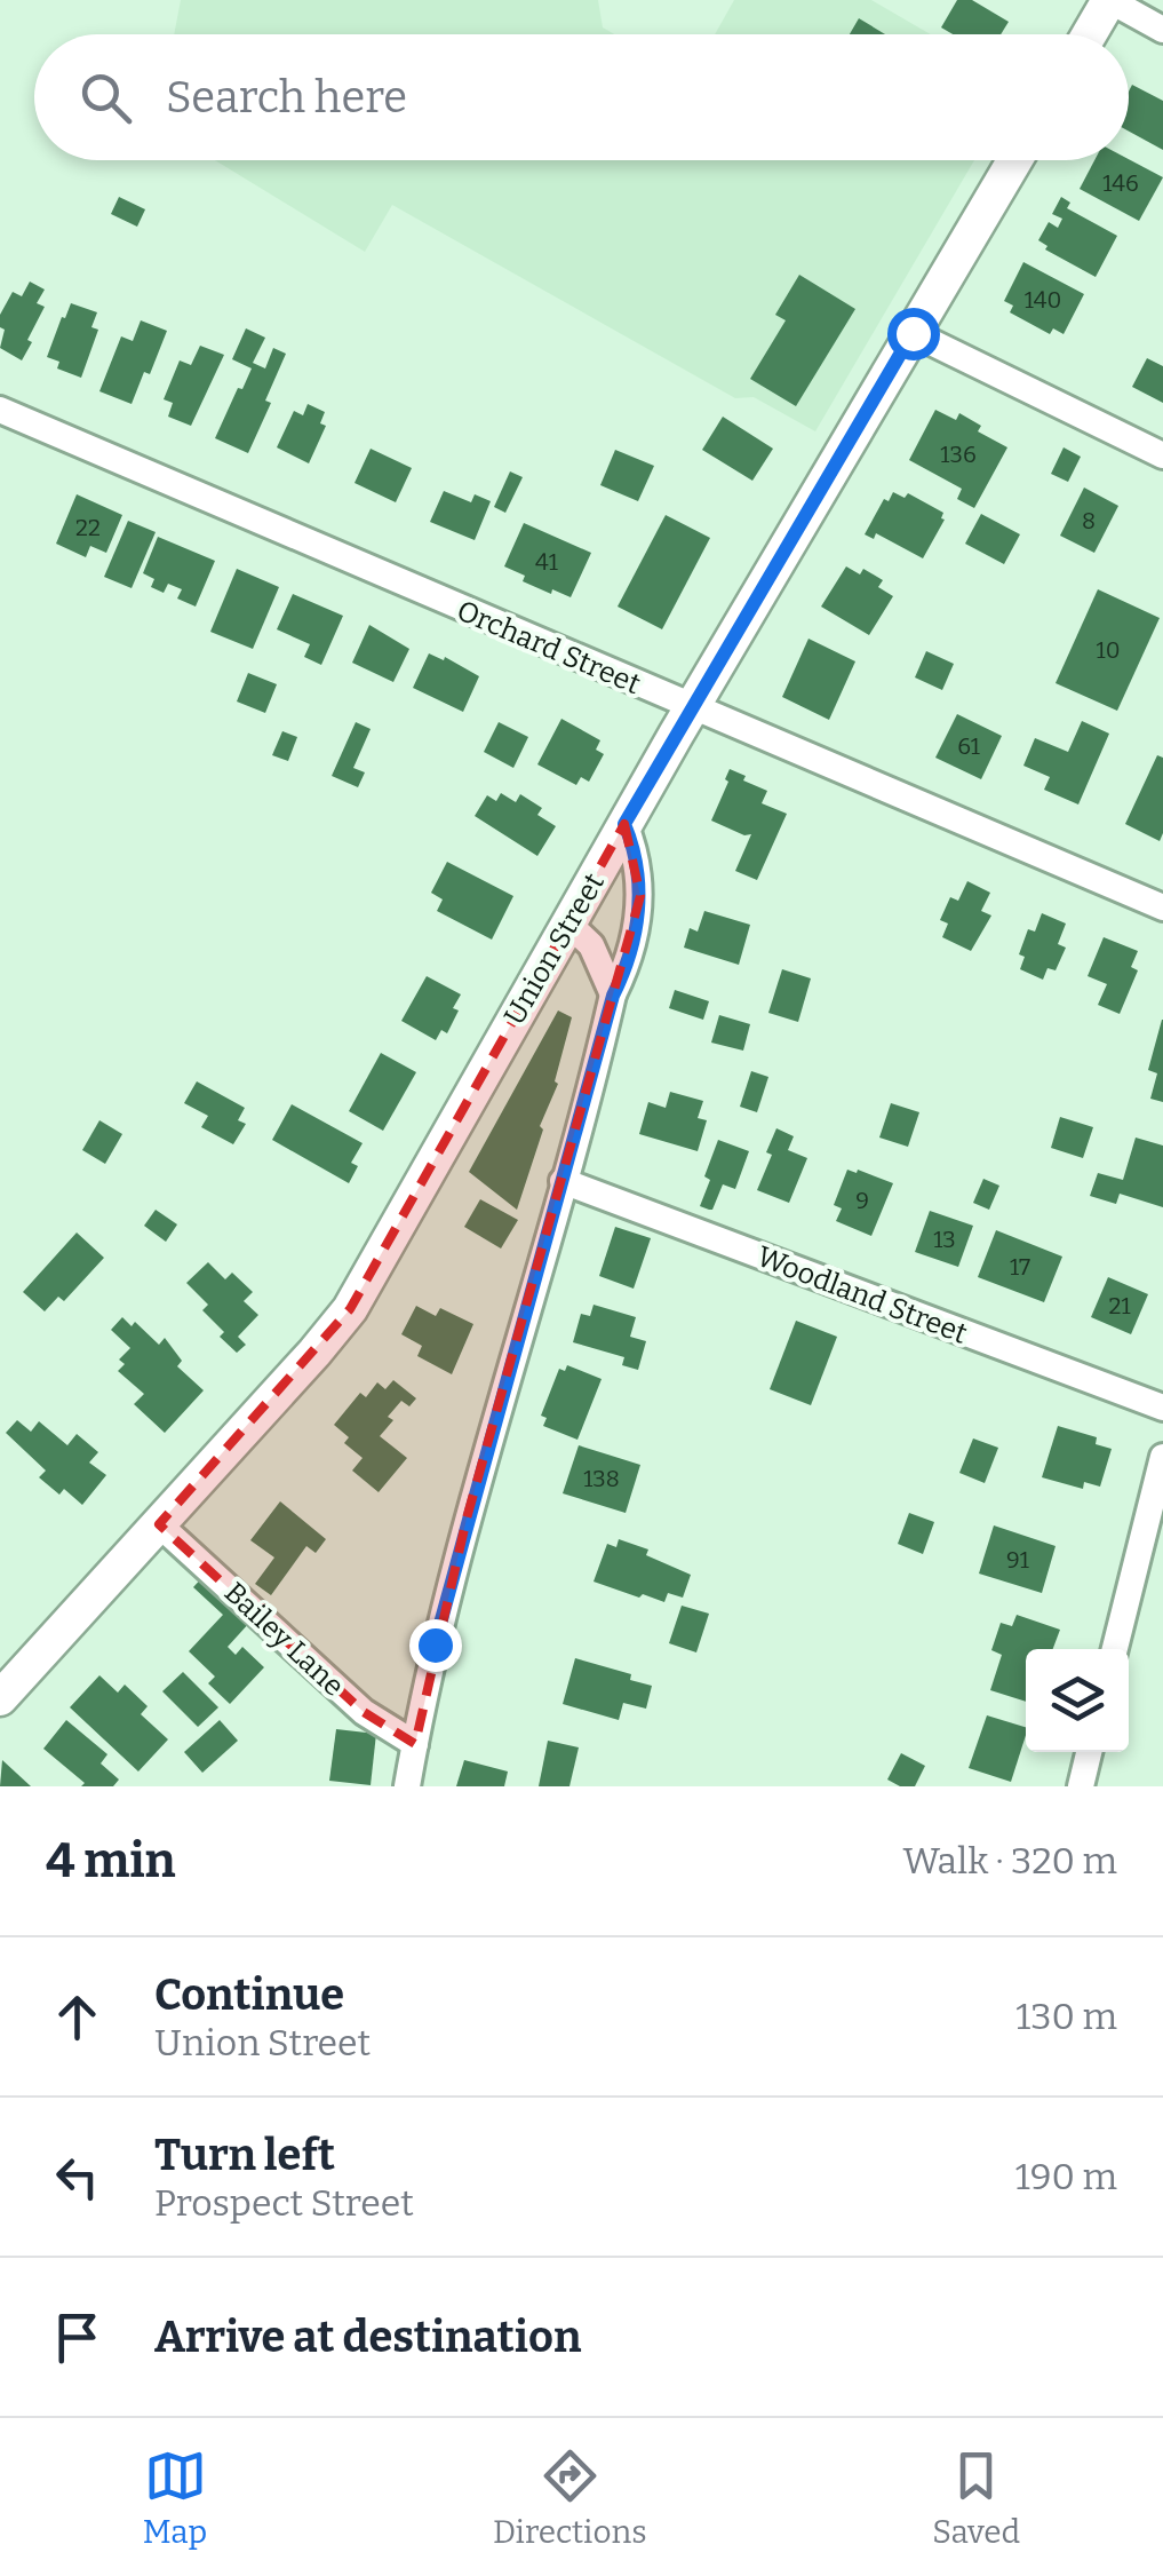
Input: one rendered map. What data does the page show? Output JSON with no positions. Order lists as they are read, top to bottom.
{
  "streets": {
    "main road": ["Union Street"],
    "street": ["Orchard Street", "Woodland Street", "Bailey Lane"]
  },
  "crossings": [
    ["Orchard Street", "Union Street"],
    ["Union Street", "Bailey Lane"]
  ],
  "house_numbers": [
    "146",
    "140",
    "136",
    "8",
    "22",
    "41",
    "10",
    "61",
    "9",
    "13",
    "17",
    "21",
    "138",
    "91"
  ],
  "page": {
    "search": "Search here",
    "heading": ["4 min", "Walk · 320 m"],
    "list": [
      ["Continue", "Union Street", "130 m"],
      ["Turn left", "Prospect Street", "190 m"],
      "Arrive at destination"
    ],
    "nav": ["Map", "Directions", "Saved"]
  }
}
